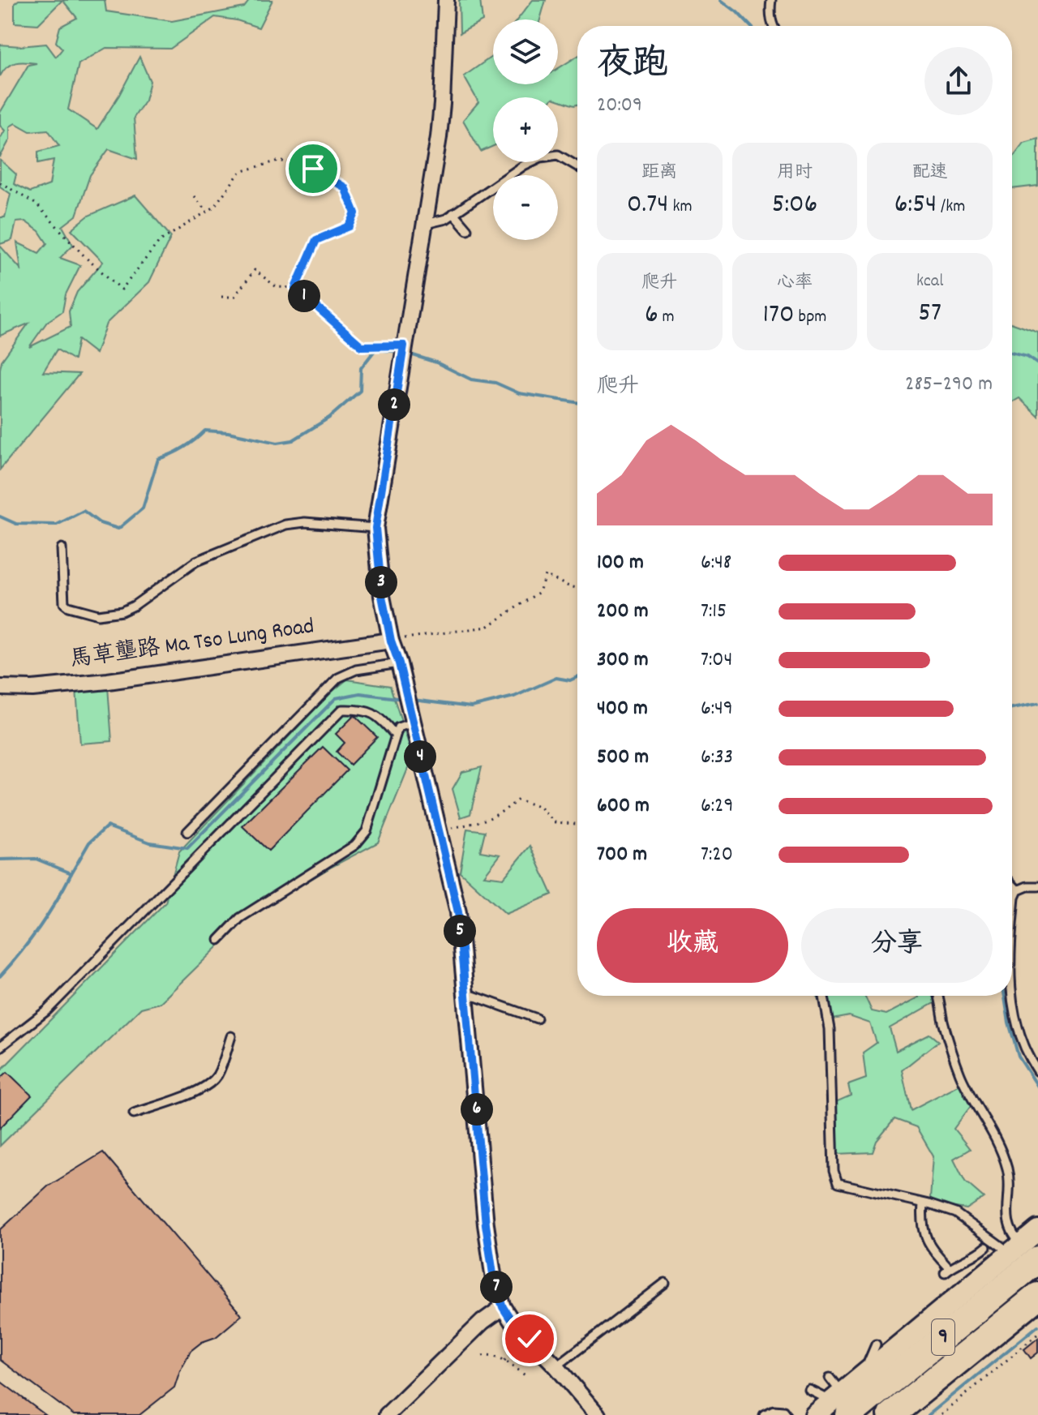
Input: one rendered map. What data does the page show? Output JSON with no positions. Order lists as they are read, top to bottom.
{
  "streets": {
    "highway": ["9"],
    "street": ["馬草壟路 Ma Tso Lung Road"]
  },
  "page": {
    "map_buttons": ["+", "−"],
    "heading": ["夜跑", "20:09"],
    "stats": [
      ["距离", "0.74 km"],
      ["用时", "5:06"],
      ["配速", "6:54 /km"],
      ["爬升", "6 m"],
      ["心率", "170 bpm"],
      ["kcal", "57"]
    ],
    "pins": [
      "1",
      "2",
      "3",
      "4",
      "5",
      "6",
      "7"
    ],
    "chart": ["爬升", "285–290 m"],
    "list": [
      {
        "name": "100 m",
        "note": "6:48"
      },
      {
        "name": "200 m",
        "note": "7:15"
      },
      {
        "name": "300 m",
        "note": "7:04"
      },
      {
        "name": "400 m",
        "note": "6:49"
      },
      {
        "name": "500 m",
        "note": "6:33"
      },
      {
        "name": "600 m",
        "note": "6:29"
      },
      {
        "name": "700 m",
        "note": "7:20"
      }
    ],
    "buttons": ["收藏", "分享"]
  }
}
